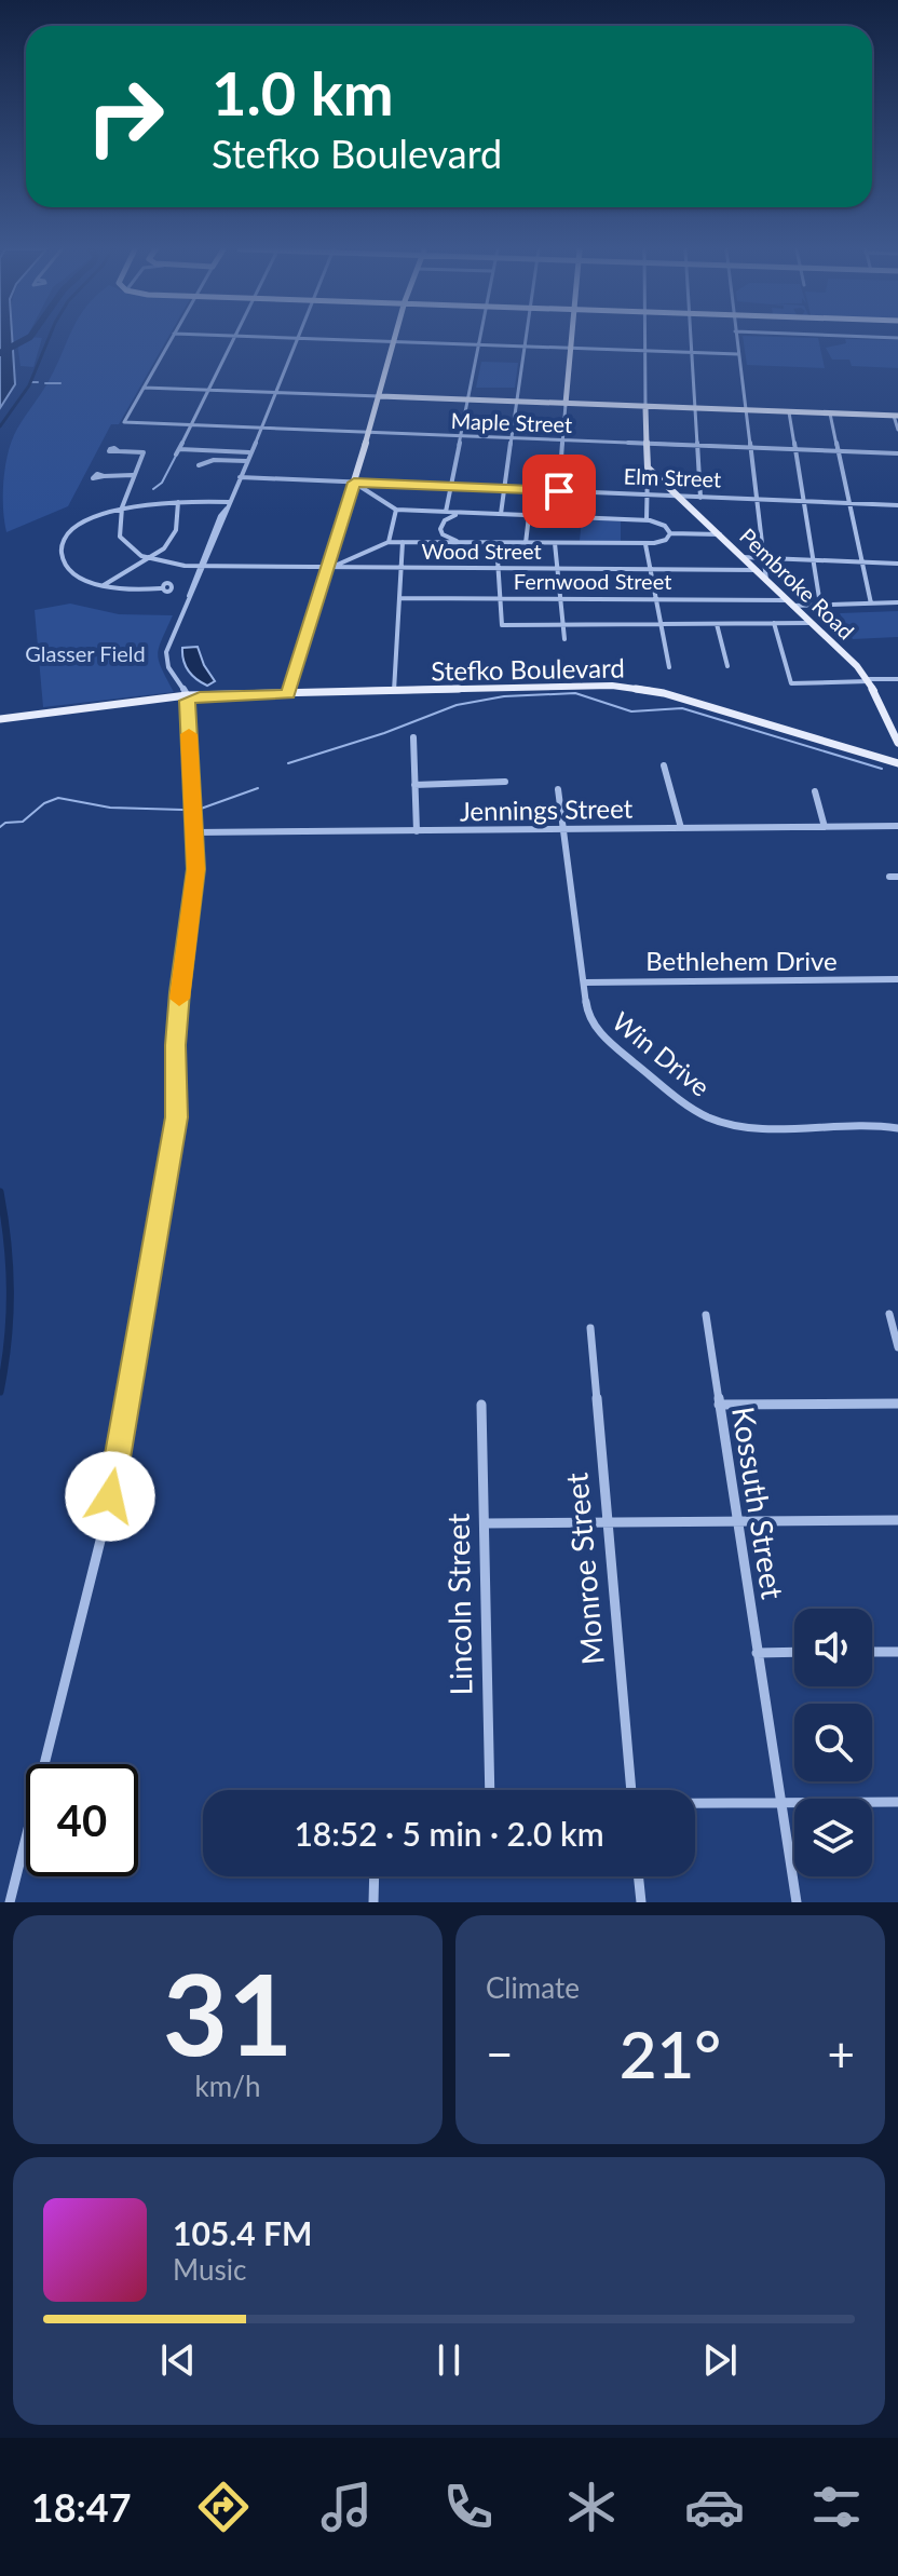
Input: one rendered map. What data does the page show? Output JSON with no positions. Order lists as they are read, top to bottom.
{
  "streets": {
    "main road": ["Pembroke Road", "Stefko Boulevard"],
    "street": [
      "Maple Street",
      "Elm Street",
      "Wood Street",
      "Fernwood Street",
      "Jennings Street",
      "Bethlehem Drive",
      "Win Drive",
      "Kossuth Street",
      "Monroe Street",
      "Lincoln Street"
    ]
  },
  "crossings": [
    ["Elm Street", "Pembroke Road"],
    ["Wood Street", "Pembroke Road"],
    ["Fernwood Street", "Pembroke Road"],
    ["Jennings Street", "Win Drive"],
    ["Bethlehem Drive", "Win Drive"]
  ],
  "parks": ["Glasser Field"],
  "page": {
    "turn": ["1.0 km", "Stefko Boulevard"],
    "limit": "40",
    "trip": "18:52 · 5 min · 2.0 km",
    "tile": [
      ["31", "km/h"],
      "Climate"
    ],
    "heat": ["−", "21°", "+"],
    "song": ["105.4 FM", "Music"],
    "tabs": "18:47"
  }
}
